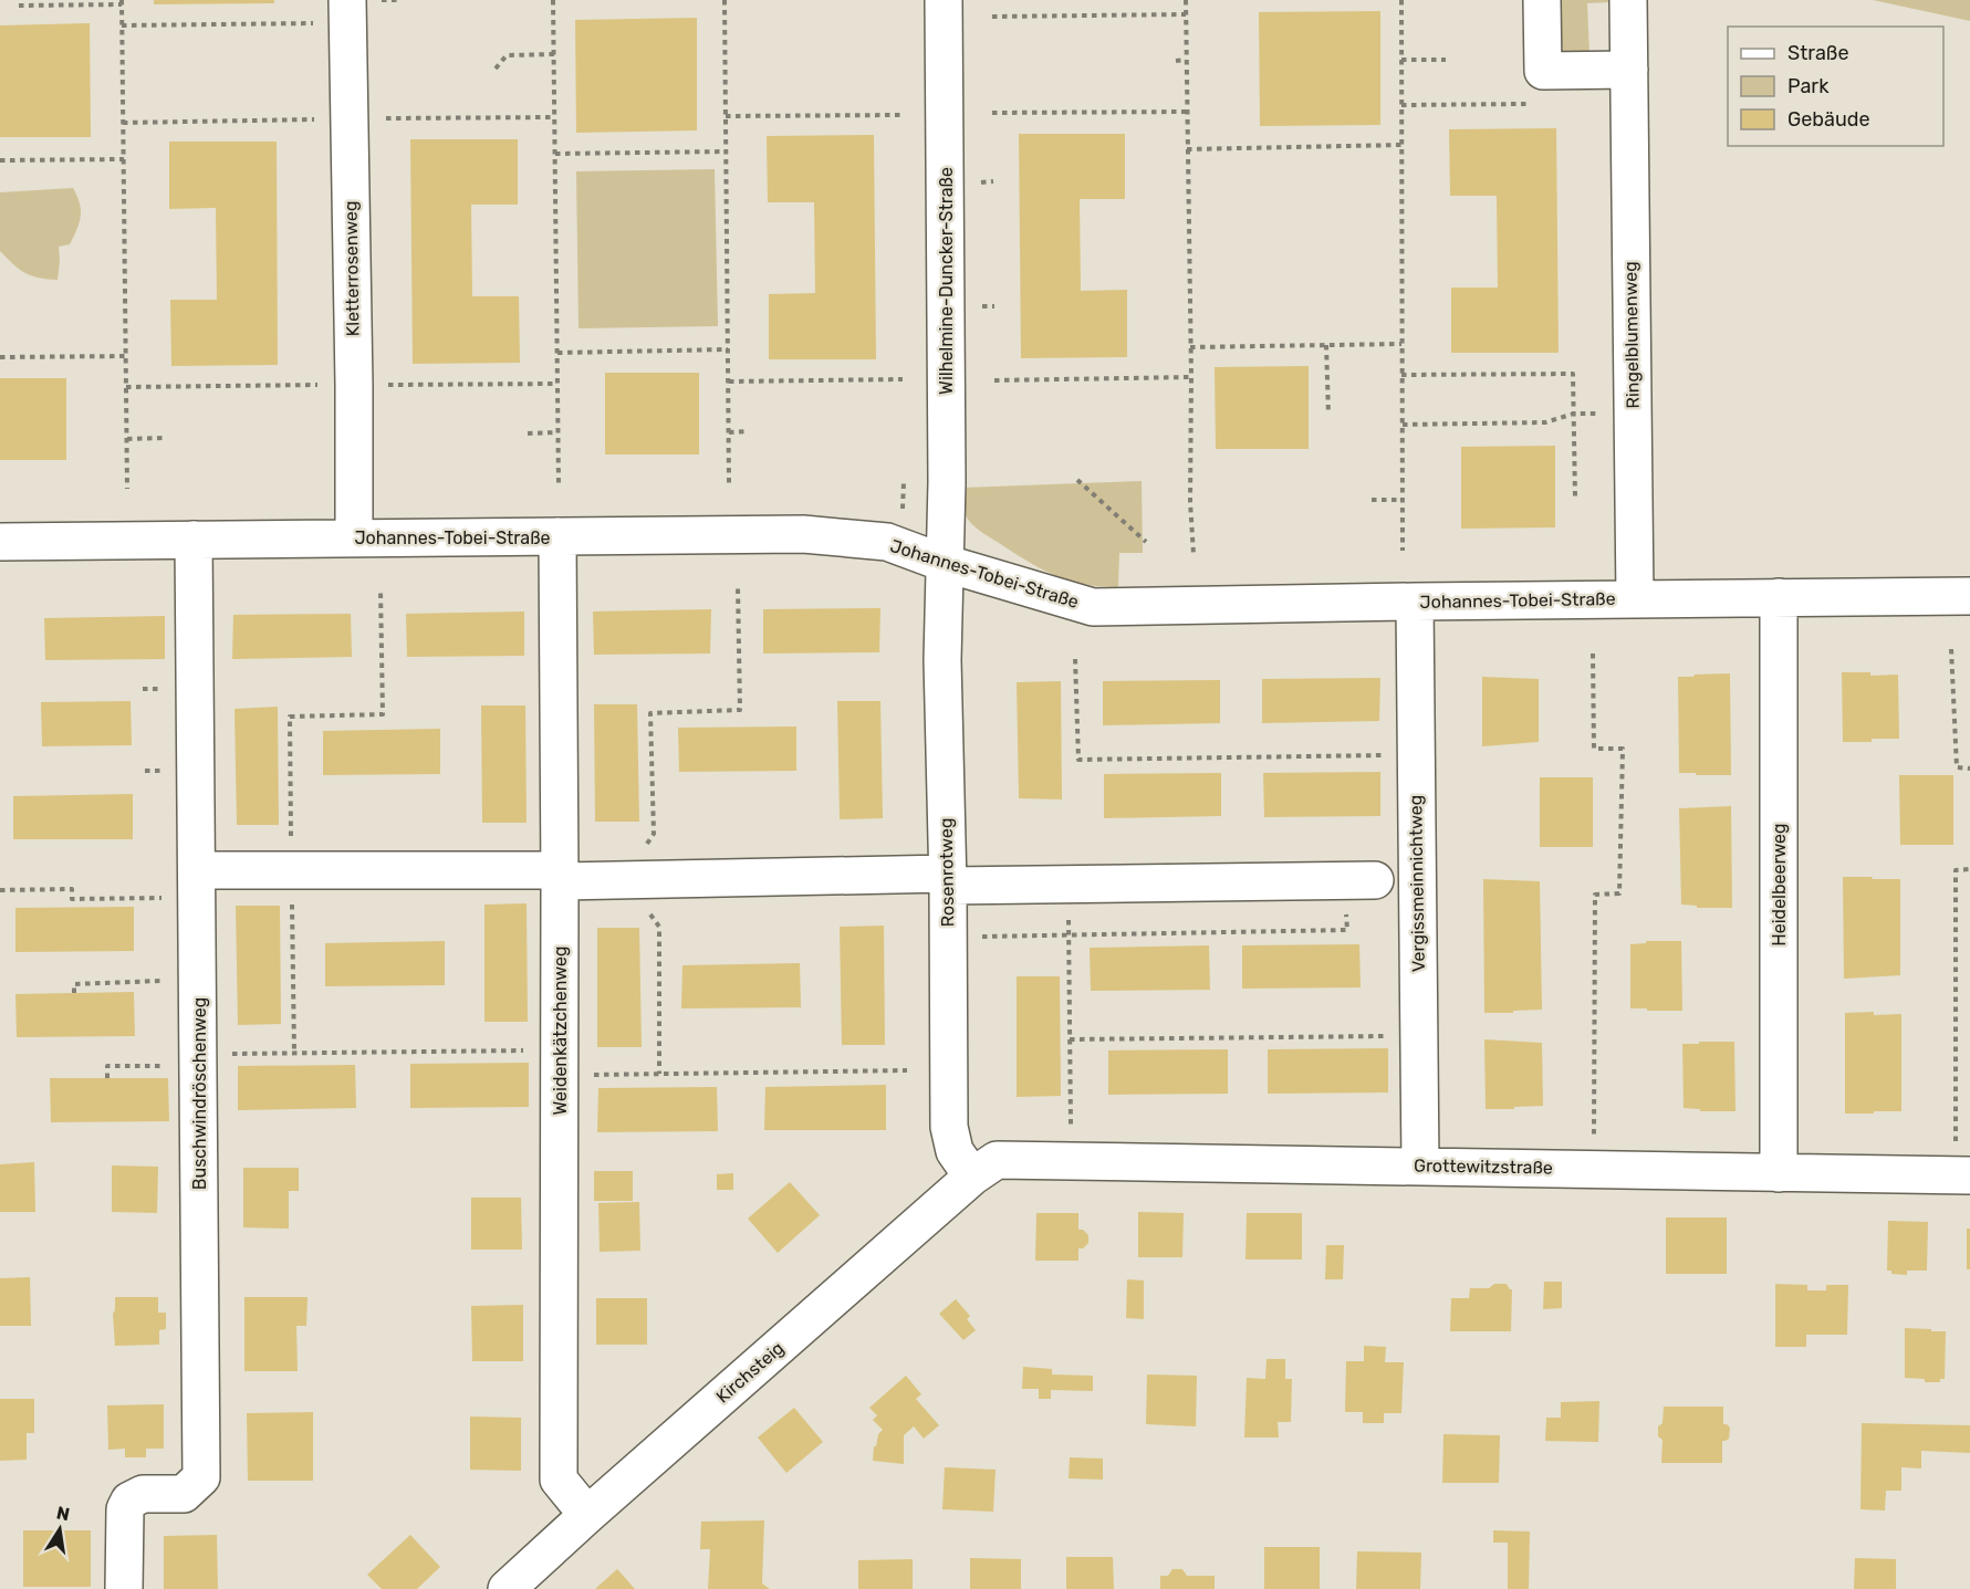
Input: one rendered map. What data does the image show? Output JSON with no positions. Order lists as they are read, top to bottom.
{
  "streets": {
    "street": [
      "Kletterrosenweg",
      "Wilhelmine-Duncker-Straße",
      "Ringelblumenweg",
      "Johannes-Tobei-Straße",
      "Rosenrotweg",
      "Vergissmeinnichtweg",
      "Heidelbeerweg",
      "Weidenkätzchenweg",
      "Buschwindröschenweg",
      "Grottewitzstraße",
      "Kirchsteig"
    ]
  },
  "crossings": [
    ["Kletterrosenweg", "Johannes-Tobei-Straße"],
    ["Wilhelmine-Duncker-Straße", "Johannes-Tobei-Straße"],
    ["Wilhelmine-Duncker-Straße", "Rosenrotweg"],
    ["Ringelblumenweg", "Johannes-Tobei-Straße"],
    ["Johannes-Tobei-Straße", "Rosenrotweg"],
    ["Johannes-Tobei-Straße", "Vergissmeinnichtweg"],
    ["Johannes-Tobei-Straße", "Heidelbeerweg"],
    ["Johannes-Tobei-Straße", "Weidenkätzchenweg"],
    ["Johannes-Tobei-Straße", "Buschwindröschenweg"],
    ["Rosenrotweg", "Grottewitzstraße"],
    ["Rosenrotweg", "Kirchsteig"],
    ["Vergissmeinnichtweg", "Grottewitzstraße"],
    ["Heidelbeerweg", "Grottewitzstraße"],
    ["Weidenkätzchenweg", "Kirchsteig"],
    ["Grottewitzstraße", "Kirchsteig"]
  ],
  "legend": ["Straße", "Park", "Gebäude"],
  "north": "top"
}
